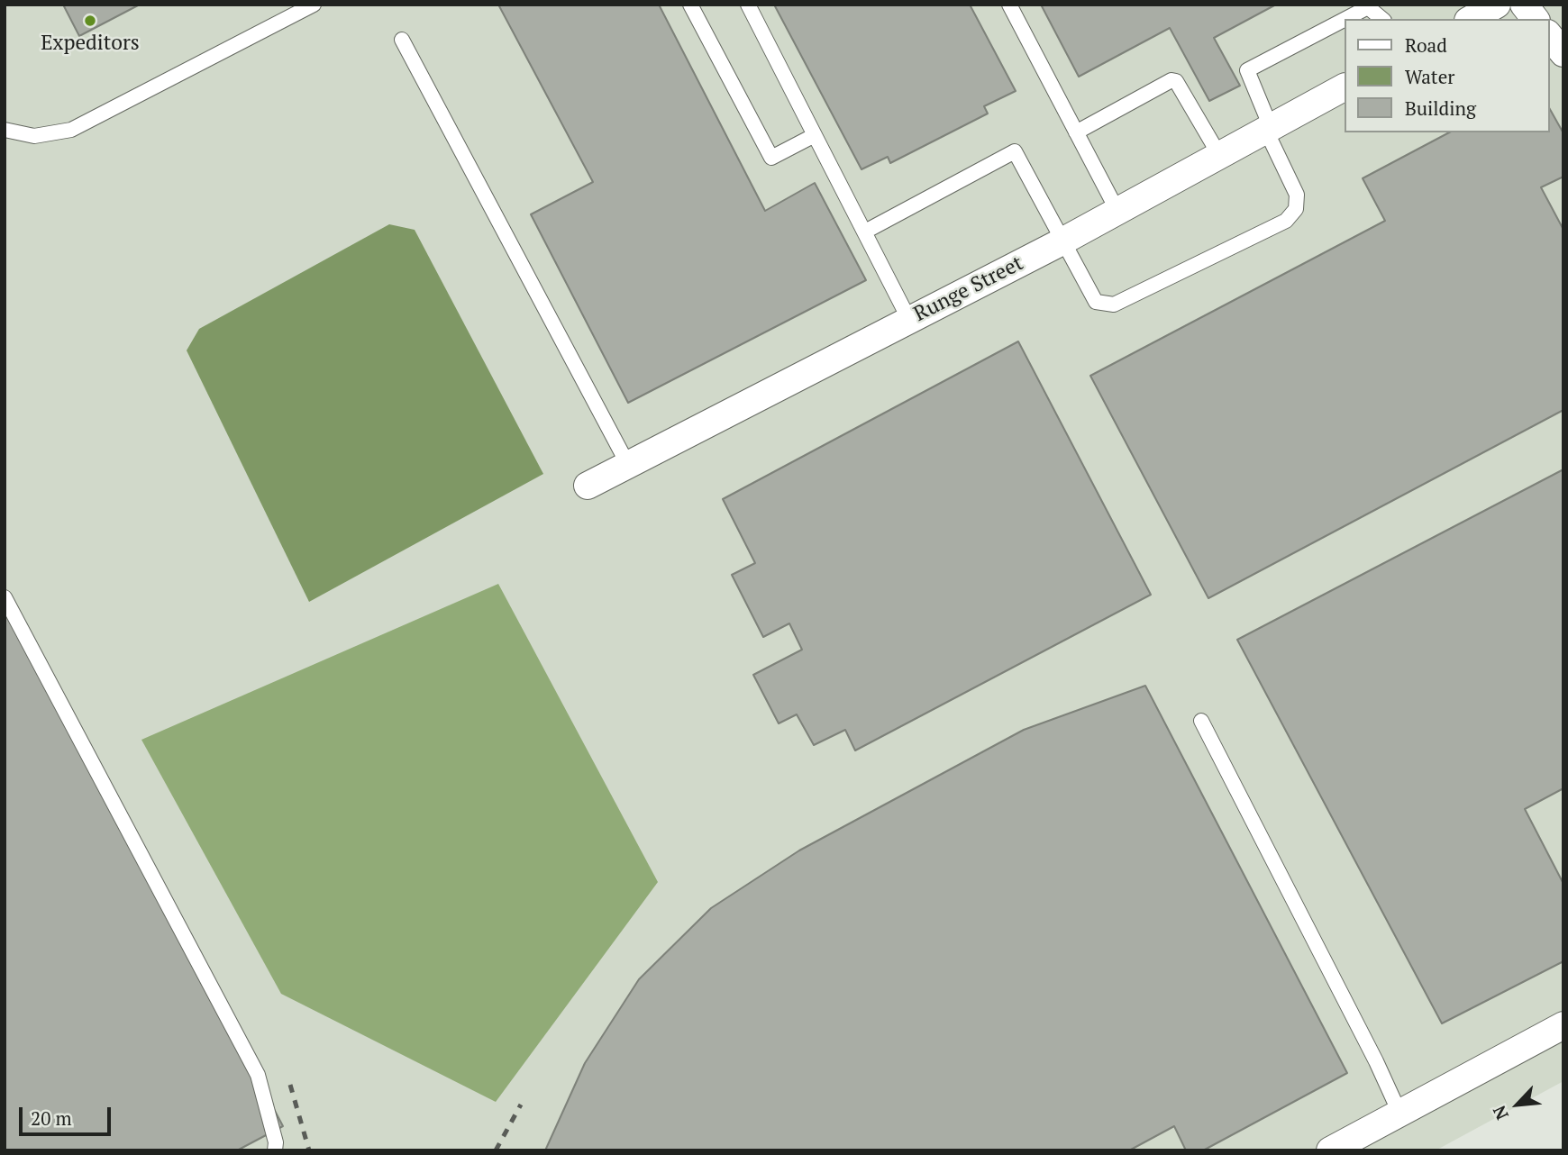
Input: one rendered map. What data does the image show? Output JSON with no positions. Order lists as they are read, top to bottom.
{
  "streets": {
    "street": ["Runge Street"]
  },
  "places": ["Expeditors"],
  "legend": ["Road", "Water", "Building"],
  "scale_bar": "20 m",
  "north": "bottom left"
}
